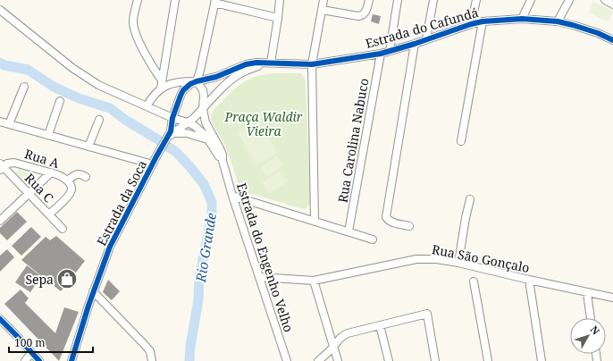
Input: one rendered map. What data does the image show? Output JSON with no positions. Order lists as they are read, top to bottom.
{
  "streets": {
    "street": [
      "Estrada do Cafundá",
      "Rua Carolina Nabuco",
      "Rua A",
      "Rua C",
      "Estrada da Soca",
      "Estrada do Engenho Velho",
      "Rua São Gonçalo"
    ]
  },
  "crossings": [
    ["Estrada do Cafundá", "Rua Carolina Nabuco"],
    ["Estrada do Cafundá", "Estrada da Soca"],
    ["Estrada do Cafundá", "Estrada do Engenho Velho"],
    ["Rua A", "Rua C"],
    ["Estrada da Soca", "Estrada do Engenho Velho"],
    ["Estrada do Engenho Velho", "Rua São Gonçalo"]
  ],
  "water": ["Rio Grande"],
  "parks": ["Praça Waldir Vieira"],
  "places": {
    "shop": ["Sepa"]
  },
  "scale_bar": "100 m",
  "north": "top right"
}
